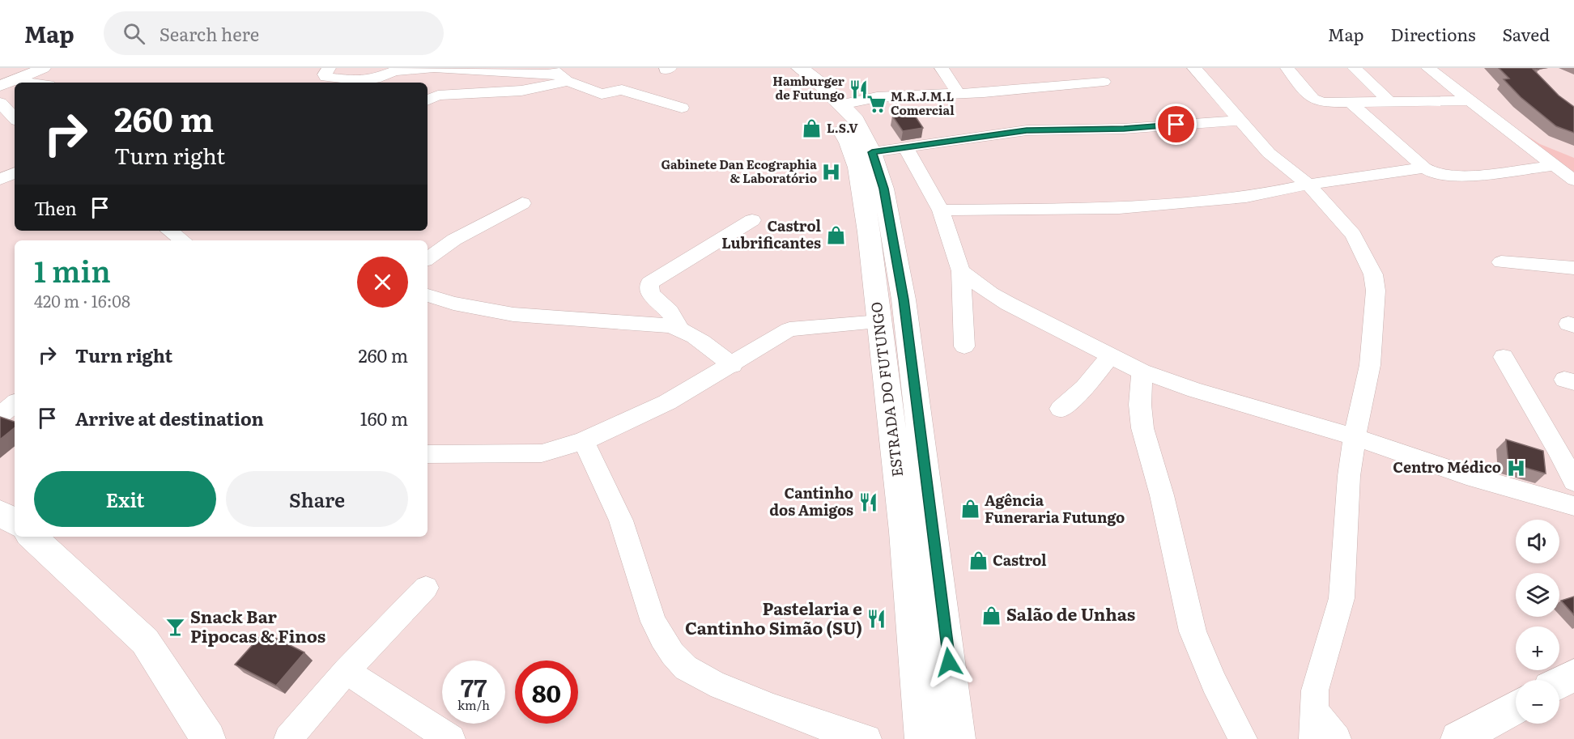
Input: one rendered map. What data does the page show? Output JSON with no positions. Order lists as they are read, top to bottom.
{
  "streets": {
    "main road": ["ESTRADA DO FUTUNGO"]
  },
  "places": {
    "restaurant": ["Hamburger de Futungo", "Cantinho dos Amigos", "Pastelaria e Cantinho Simão (SU)"],
    "supermarket": ["M.R.J.M.L Comercial"],
    "shop": [
      "L.S.V",
      "Castrol Lubrificantes",
      "Agência Funeraria Futungo",
      "Castrol",
      "Salão de Unhas"
    ],
    "hospital": ["Gabinete Dan Ecographia & Laboratório", "Centro Médico"],
    "bar": ["Snack Bar Pipocas & Finos"]
  },
  "page": {
    "header": "Map",
    "search": "Search here",
    "nav": ["Map", "Directions", "Saved"],
    "turn": ["260 m", "Turn right"],
    "then": "Then",
    "heading": ["1 min", "420 m · 16:08"],
    "list": [
      {
        "name": "Turn right",
        "value": "260 m"
      },
      {
        "name": "Arrive at destination",
        "value": "160 m"
      }
    ],
    "buttons": ["Exit", "Share"],
    "map_buttons": ["+", "−"],
    "speed": "77 km/h",
    "limit": "80"
  }
}
